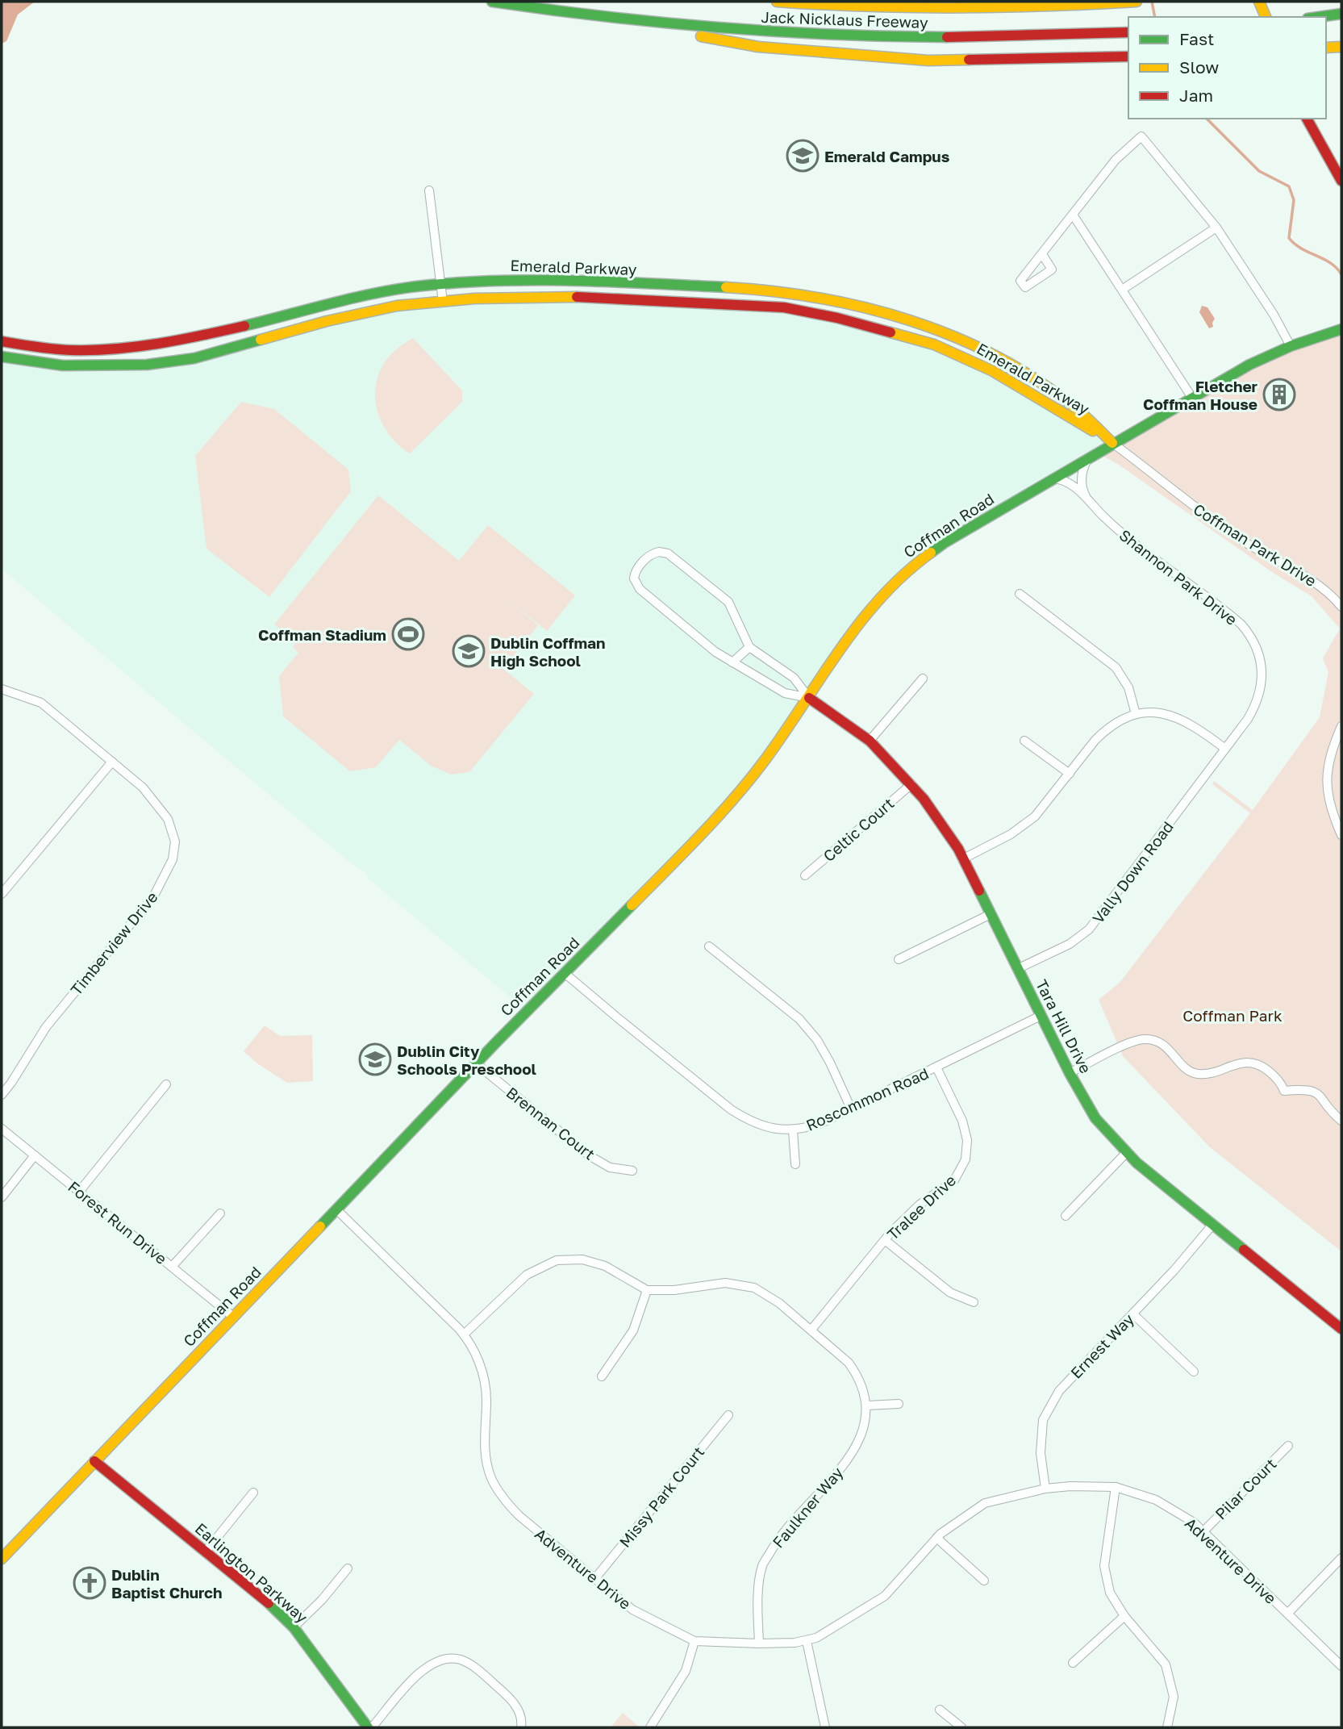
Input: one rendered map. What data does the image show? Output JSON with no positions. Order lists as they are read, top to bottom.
{
  "streets": {
    "main road": [
      "Jack Nicklaus Freeway",
      "Emerald Parkway",
      "Coffman Road",
      "Tara Hill Drive",
      "Earlington Parkway"
    ],
    "street": [
      "Coffman Park Drive",
      "Shannon Park Drive",
      "Celtic Court",
      "Vally Down Road",
      "Timberview Drive",
      "Roscommon Road",
      "Brennan Court",
      "Tralee Drive",
      "Forest Run Drive",
      "Ernest Way",
      "Pilar Court",
      "Missy Park Court",
      "Faulkner Way",
      "Adventure Drive"
    ]
  },
  "crossings": [
    ["Emerald Parkway", "Coffman Road"],
    ["Emerald Parkway", "Coffman Park Drive"],
    ["Coffman Road", "Coffman Park Drive"],
    ["Coffman Road", "Shannon Park Drive"],
    ["Coffman Road", "Tara Hill Drive"],
    ["Coffman Road", "Roscommon Road"],
    ["Coffman Road", "Brennan Court"],
    ["Coffman Road", "Forest Run Drive"],
    ["Coffman Road", "Adventure Drive"],
    ["Coffman Road", "Earlington Parkway"],
    ["Shannon Park Drive", "Vally Down Road"],
    ["Celtic Court", "Tara Hill Drive"],
    ["Vally Down Road", "Tara Hill Drive"],
    ["Tara Hill Drive", "Roscommon Road"],
    ["Tara Hill Drive", "Ernest Way"],
    ["Roscommon Road", "Tralee Drive"],
    ["Ernest Way", "Adventure Drive"],
    ["Pilar Court", "Adventure Drive"],
    ["Missy Park Court", "Adventure Drive"],
    ["Faulkner Way", "Adventure Drive"]
  ],
  "parks": ["Coffman Park"],
  "places": {
    "school or university": ["Emerald Campus", "Dublin Coffman High School", "Dublin City Schools Preschool"],
    "building": ["Fletcher Coffman House"],
    "sports": ["Coffman Stadium"],
    "church": ["Dublin Baptist Church"]
  },
  "legend": ["Fast", "Slow", "Jam"]
}
